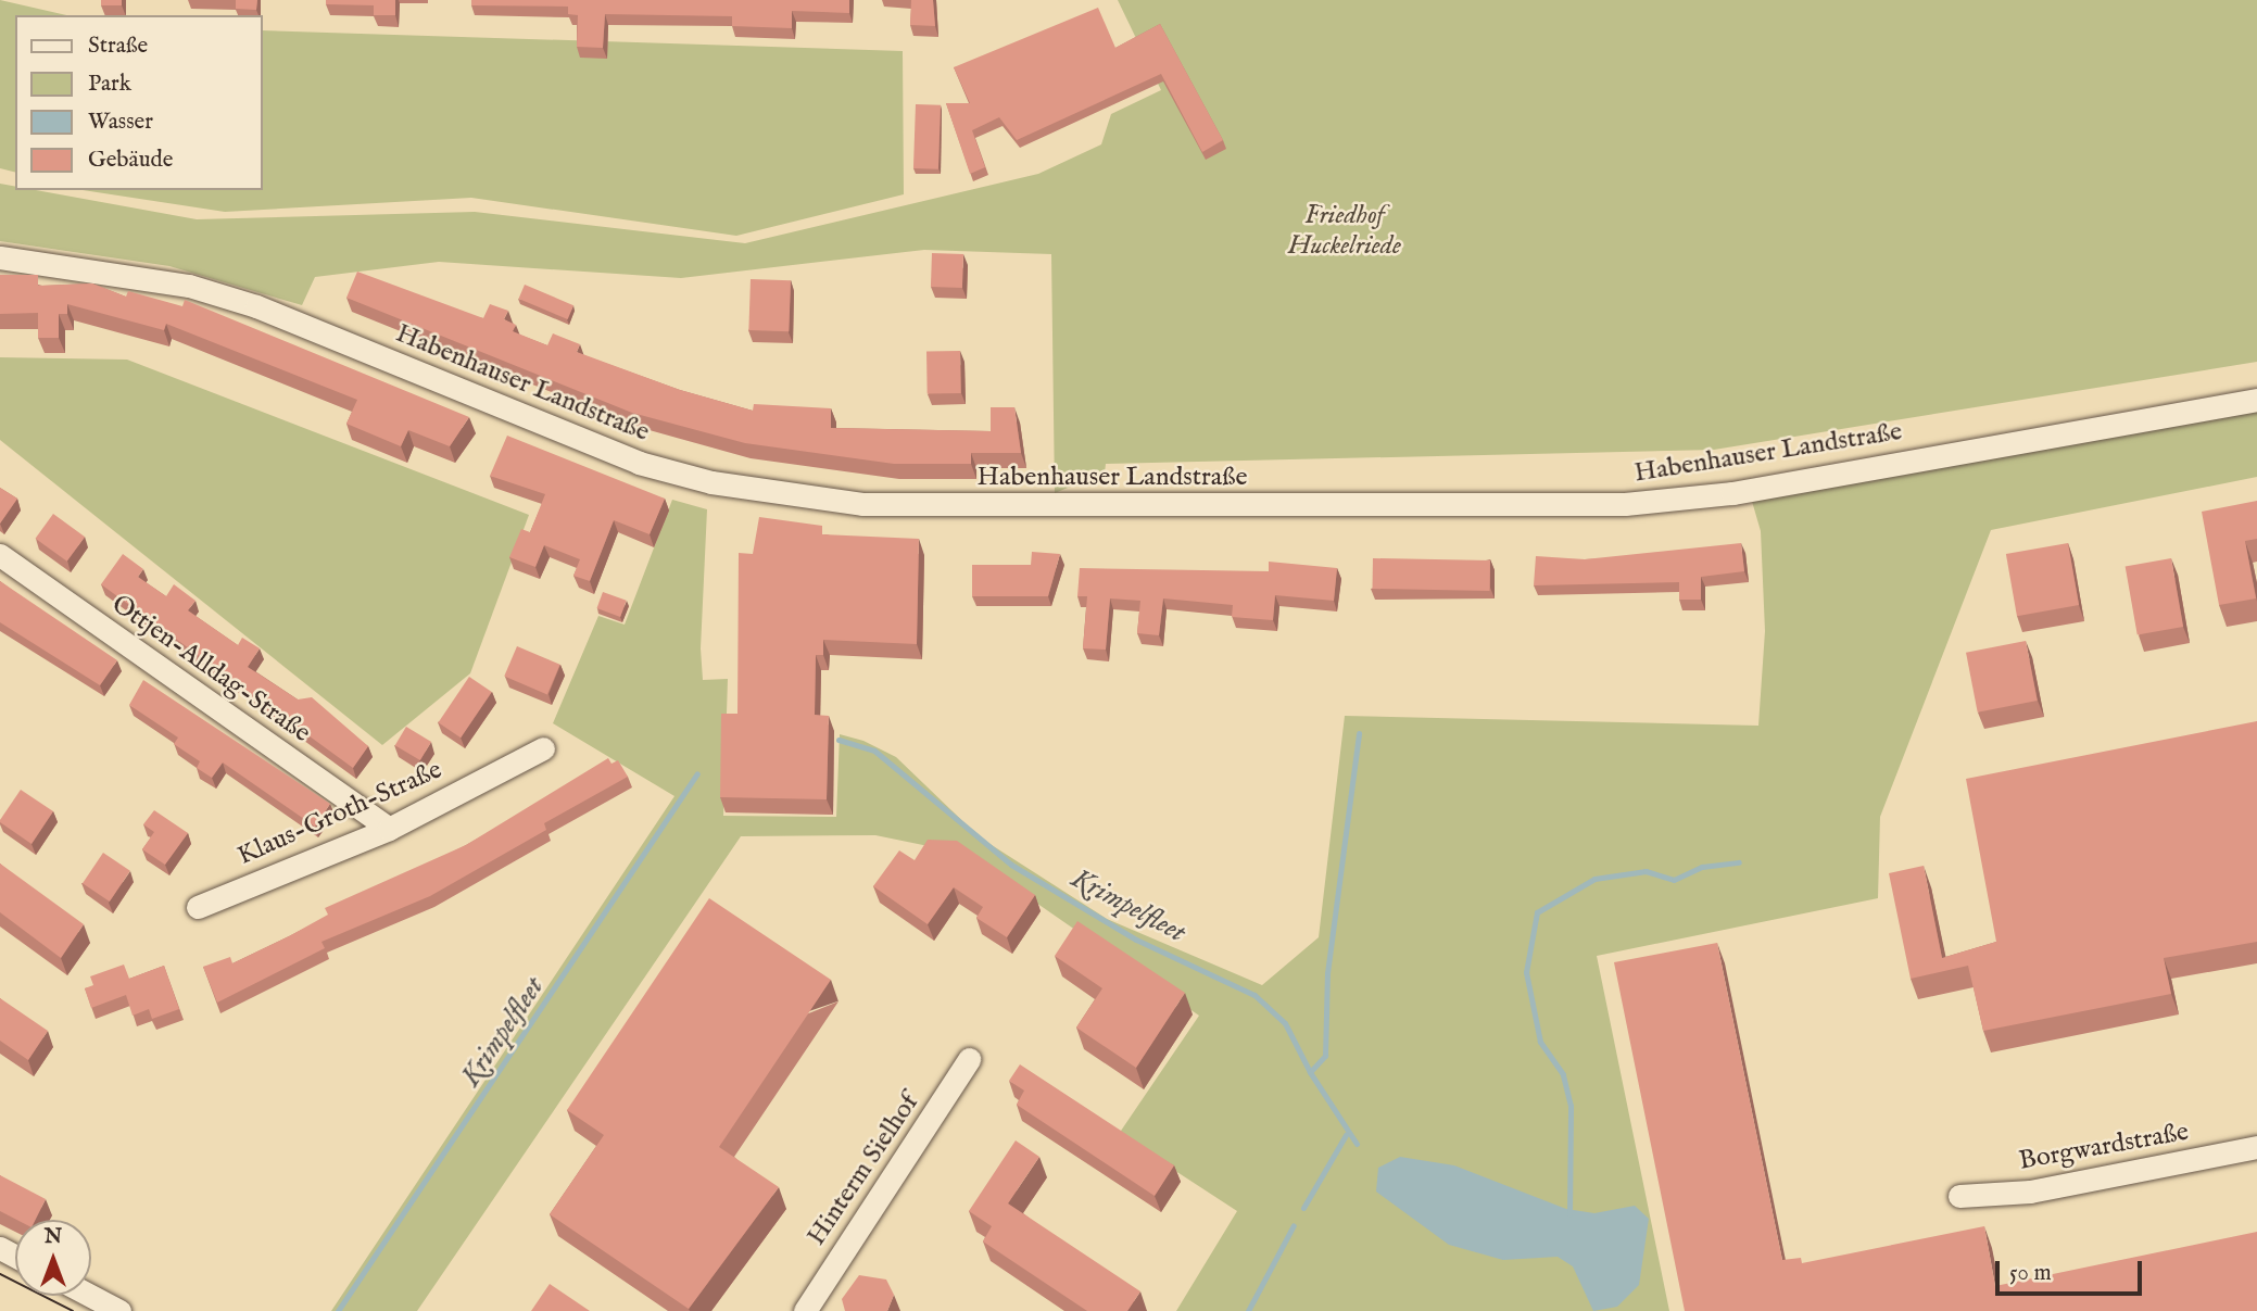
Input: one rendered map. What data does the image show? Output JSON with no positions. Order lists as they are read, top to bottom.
{
  "streets": {
    "street": [
      "Habenhauser Landstraße",
      "Ottjen-Alldag-Straße",
      "Klaus-Groth-Straße",
      "Borgwardstraße",
      "Hinterm Sielhof"
    ]
  },
  "crossings": [
    ["Ottjen-Alldag-Straße", "Klaus-Groth-Straße"]
  ],
  "water": ["Krimpelfleet"],
  "parks": ["Friedhof Huckelriede"],
  "legend": [
    "Straße",
    "Park",
    "Wasser",
    "Gebäude"
  ],
  "scale_bar": "50 m",
  "north": "top"
}
